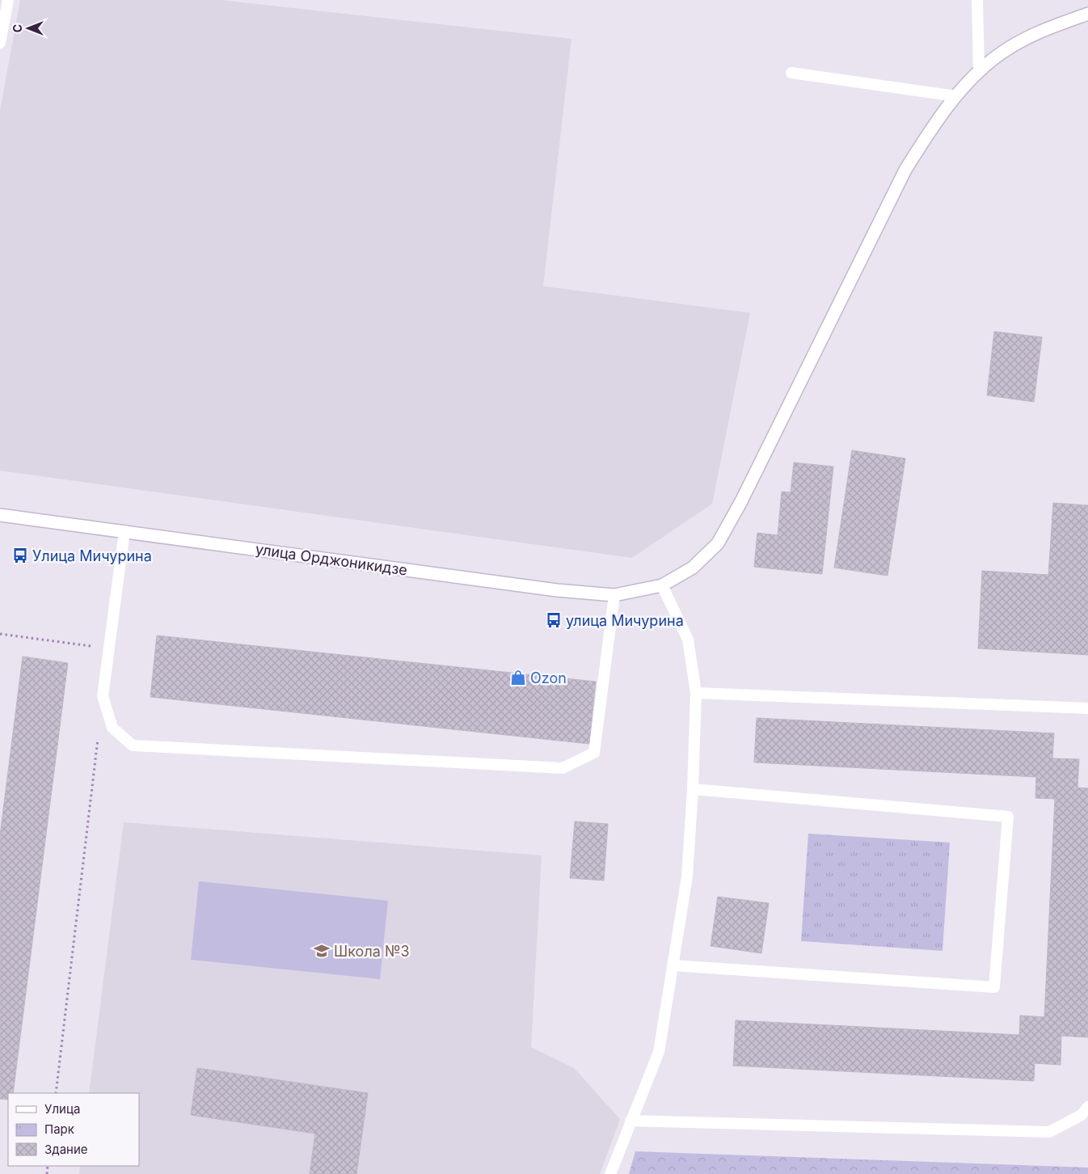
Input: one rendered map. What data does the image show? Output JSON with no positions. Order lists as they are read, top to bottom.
{
  "streets": {
    "street": ["улица Орджоникидзе"]
  },
  "places": {
    "bus stop": ["Улица Мичурина", "улица Мичурина"],
    "shop": ["Ozon"],
    "school or university": ["Школа №3"]
  },
  "legend": ["Улица", "Парк", "Здание"],
  "north": "left"
}
